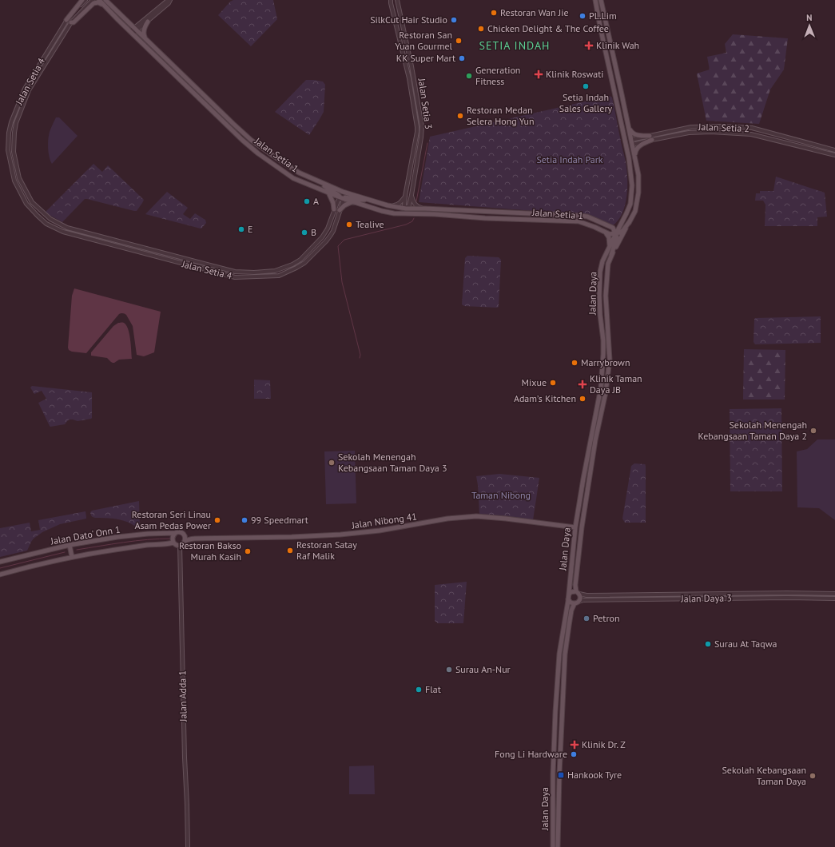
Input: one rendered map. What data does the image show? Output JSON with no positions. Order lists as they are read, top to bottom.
{
  "streets": {
    "main road": [
      "Jalan Setia 1",
      "Jalan Daya",
      "Jalan Nibong 41",
      "Jalan Dato' Onn 1"
    ],
    "street": [
      "Jalan Setia 4",
      "Jalan Setia 3",
      "Jalan Setia 2",
      "Jalan Daya 3",
      "Jalan Adda 1"
    ]
  },
  "crossings": [
    ["Jalan Setia 4", "Jalan Setia 1"],
    ["Jalan Setia 3", "Jalan Setia 1"],
    ["Jalan Setia 2", "Jalan Daya"],
    ["Jalan Setia 1", "Jalan Daya"],
    ["Jalan Daya", "Jalan Nibong 41"],
    ["Jalan Daya", "Jalan Daya 3"],
    ["Jalan Nibong 41", "Jalan Dato' Onn 1"],
    ["Jalan Nibong 41", "Jalan Adda 1"],
    ["Jalan Dato' Onn 1", "Jalan Adda 1"]
  ],
  "districts": ["SETIA INDAH"],
  "parks": ["Setia Indah Park", "Taman Nibong"],
  "places": {
    "other": [
      "Restoran Wan Jie",
      "PL.Lim",
      "SilkCut Hair Studio",
      "Chicken Delight & The Coffee",
      "Restoran San Yuan Gourmel",
      "KK Super Mart",
      "Generation Fitness",
      "Setia Indah Sales Gallery",
      "Restoran Medan Selera Hong Yun",
      "A",
      "Tealive",
      "E",
      "B",
      "Marrybrown",
      "Mixue",
      "Adam’s Kitchen",
      "Sekolah Menengah Kebangsaan Taman Daya 2",
      "Sekolah Menengah Kebangsaan Taman Daya 3",
      "Restoran Seri Linau Asam Pedas Power",
      "99 Speedmart",
      "Restoran Satay Raf Malik",
      "Restoran Bakso Murah Kasih",
      "Petron",
      "Surau At Taqwa",
      "Surau An-Nur",
      "Flat",
      "Fong Li Hardware",
      "Sekolah Kebangsaan Taman Daya"
    ],
    "health": [
      "Klinik Wah",
      "Klinik Roswati",
      "Klinik Taman Daya JB",
      "Klinik Dr. Z"
    ],
    "transit": ["Hankook Tyre"]
  },
  "north": "top"
}
